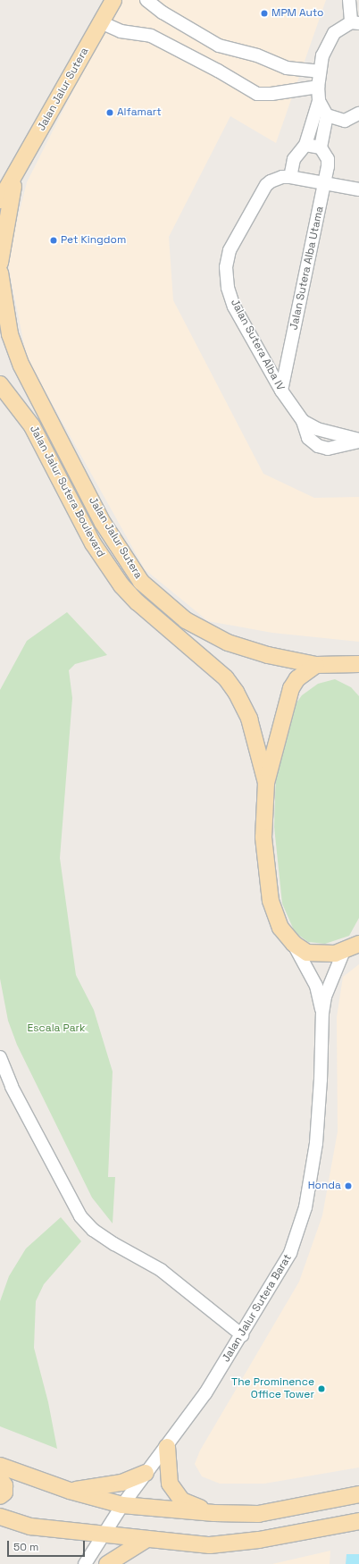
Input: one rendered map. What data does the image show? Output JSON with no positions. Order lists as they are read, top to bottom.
{
  "streets": {
    "main road": ["Jalan Jalur Sutera", "Jalan Jalur Sutera Boulevard", "Jalan Jalur Sutera Barat"],
    "street": ["Jalan Sutera Alba Utama", "Jalan Sutera Alba IV"]
  },
  "crossings": [
    ["Jalan Sutera Alba Utama", "Jalan Sutera Alba IV"],
    ["Jalan Jalur Sutera Boulevard", "Jalan Jalur Sutera Barat"]
  ],
  "parks": ["Escala Park"],
  "places": [
    "MPM Auto",
    "Alfamart",
    "Pet Kingdom",
    "Honda",
    "The Prominence Office Tower"
  ],
  "scale_bar": "50 m"
}
